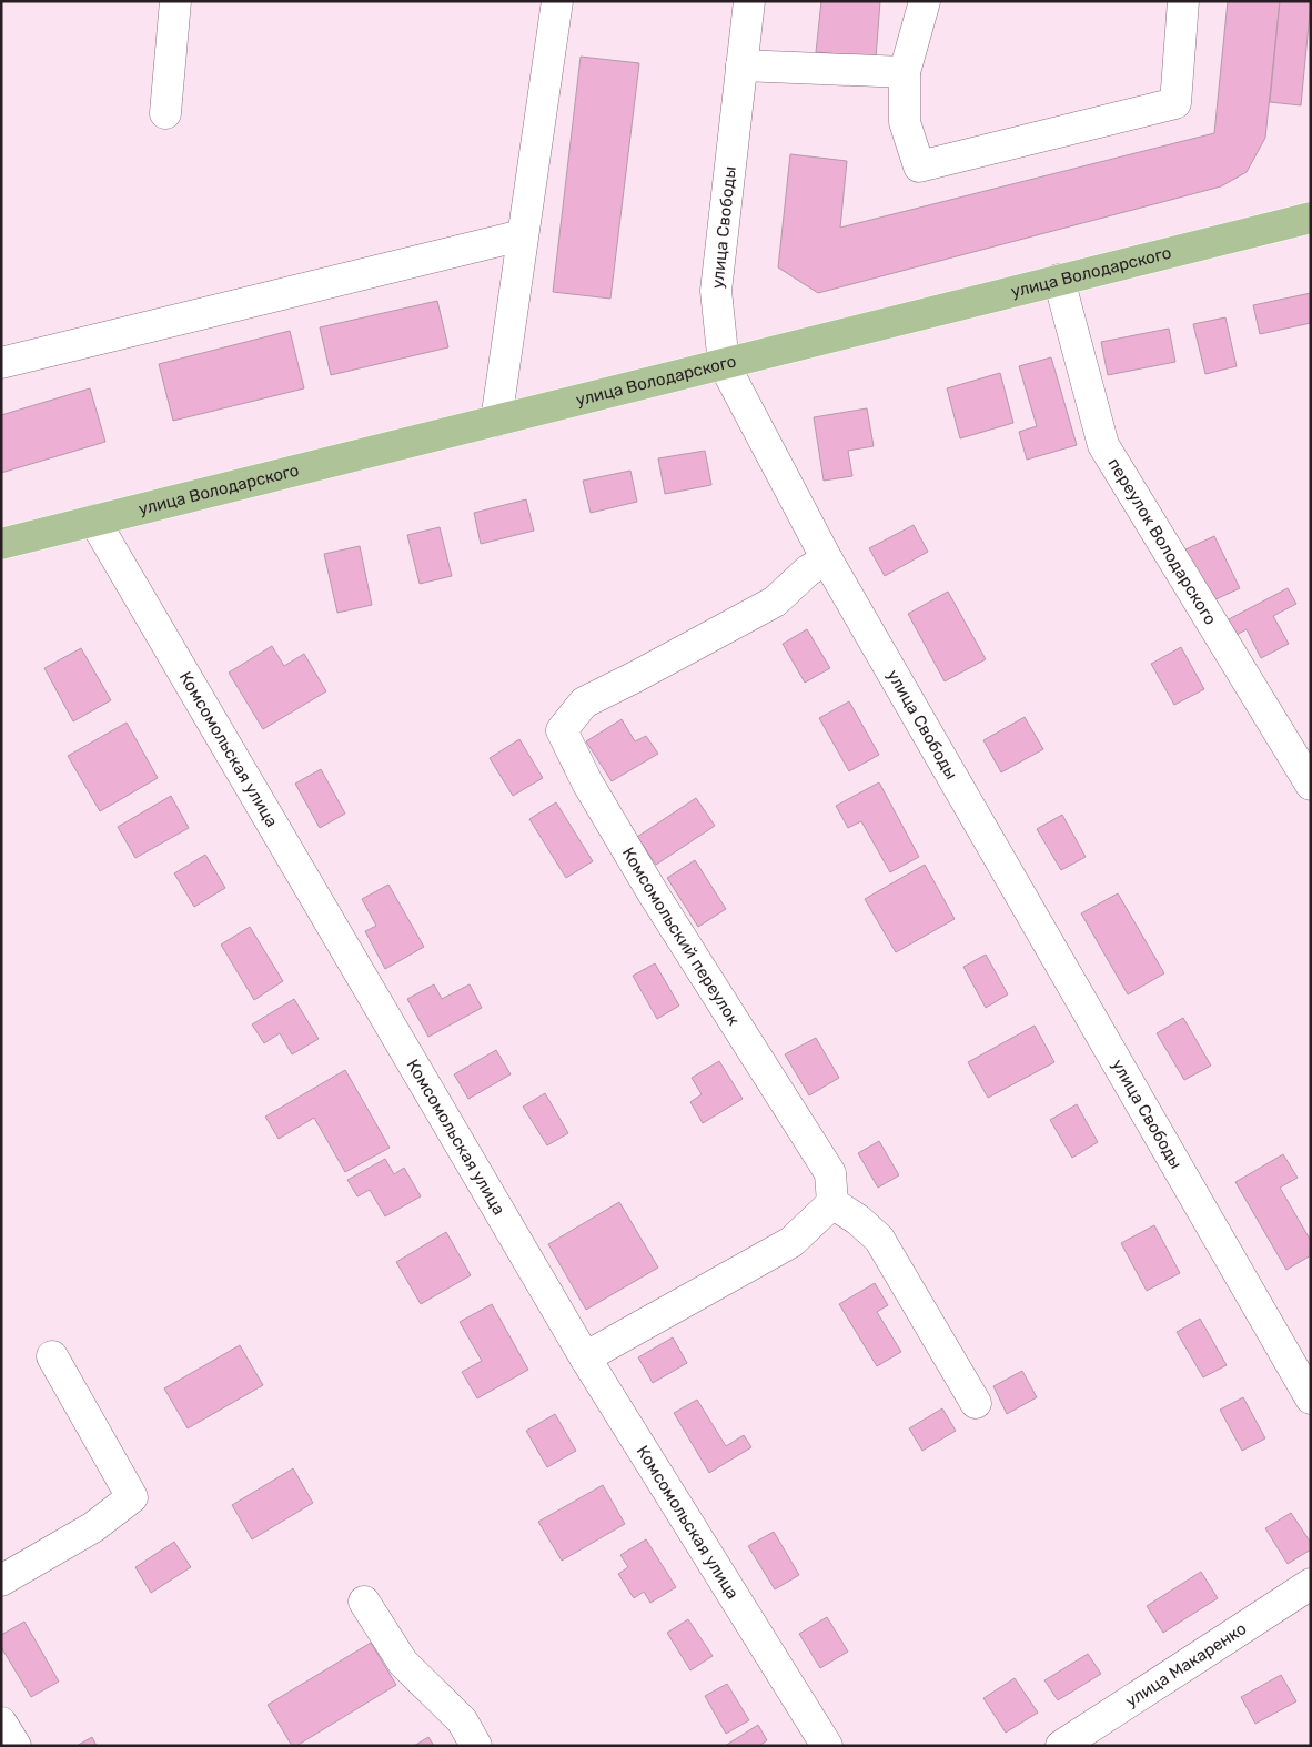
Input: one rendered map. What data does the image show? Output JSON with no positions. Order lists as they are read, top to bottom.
{
  "streets": {
    "main road": ["улица Володарского"],
    "street": [
      "улица Свободы",
      "переулок Володарского",
      "Комсомольская улица",
      "Комсомольский переулок",
      "улица Макаренко"
    ]
  },
  "crossings": [
    ["улица Свободы", "улица Володарского"],
    ["улица Свободы", "Комсомольский переулок"],
    ["улица Володарского", "переулок Володарского"],
    ["улица Володарского", "Комсомольская улица"]
  ]
}
